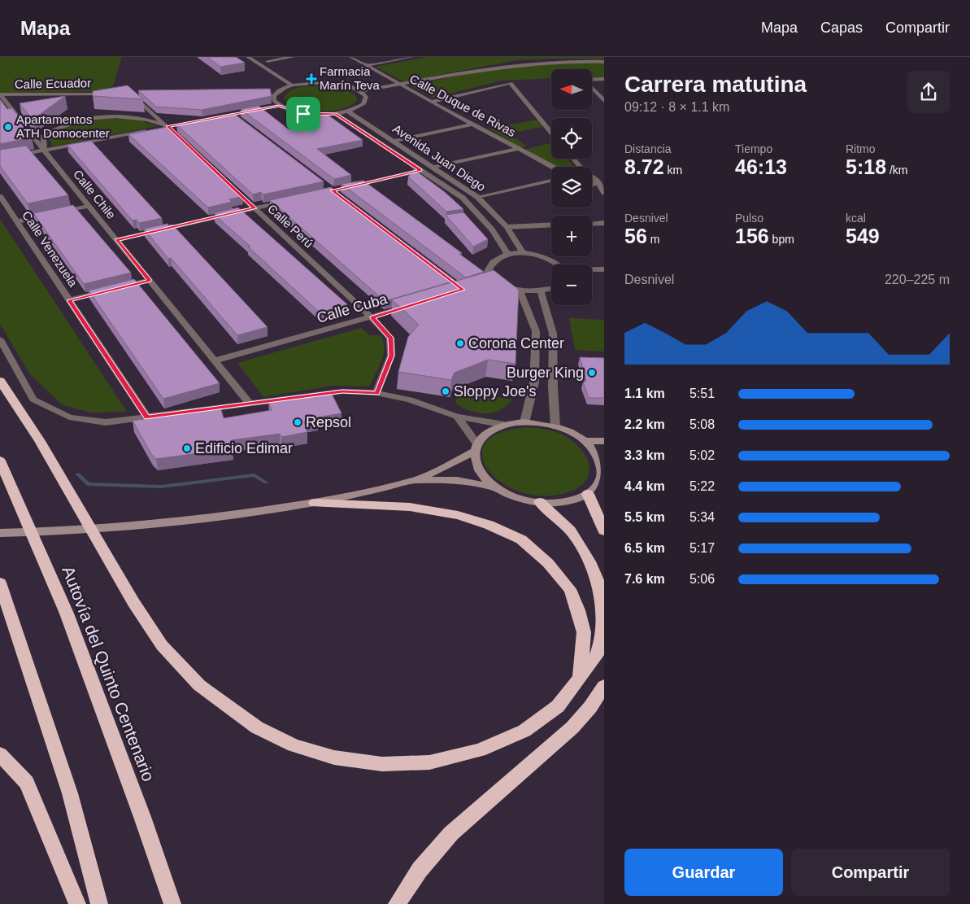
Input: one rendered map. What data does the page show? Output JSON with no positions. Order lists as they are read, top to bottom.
{
  "streets": {
    "highway": ["Autovía del Quinto Centenario"],
    "street": [
      "Calle Ecuador",
      "Calle Duque de Rivas",
      "Avenida Juan Diego",
      "Calle Chile",
      "Calle Perú",
      "Calle Venezuela",
      "Calle Cuba"
    ]
  },
  "crossings": [
    ["Calle Ecuador", "Calle Chile"],
    ["Calle Chile", "Calle Cuba"],
    ["Calle Perú", "Calle Cuba"]
  ],
  "places": {
    "health": ["Farmacia Marín Teva"],
    "other": [
      "Apartamentos ATH Domocenter",
      "Corona Center",
      "Burger King",
      "Sloppy Joe's",
      "Repsol",
      "Edificio Edimar"
    ]
  },
  "north": "left",
  "page": {
    "header": "Mapa",
    "nav": ["Mapa", "Capas", "Compartir"],
    "heading": ["Carrera matutina", "09:12 · 8 × 1.1 km"],
    "map_buttons": ["+", "−"],
    "stats": [
      ["Distancia", "8.72 km"],
      ["Tiempo", "46:13"],
      ["Ritmo", "5:18 /km"],
      ["Desnivel", "56 m"],
      ["Pulso", "156 bpm"],
      ["kcal", "549"]
    ],
    "chart": ["Desnivel", "220–225 m"],
    "list": [
      {
        "name": "1.1 km",
        "note": "5:51"
      },
      {
        "name": "2.2 km",
        "note": "5:08"
      },
      {
        "name": "3.3 km",
        "note": "5:02"
      },
      {
        "name": "4.4 km",
        "note": "5:22"
      },
      {
        "name": "5.5 km",
        "note": "5:34"
      },
      {
        "name": "6.5 km",
        "note": "5:17"
      },
      {
        "name": "7.6 km",
        "note": "5:06"
      }
    ],
    "buttons": ["Guardar", "Compartir"]
  }
}
